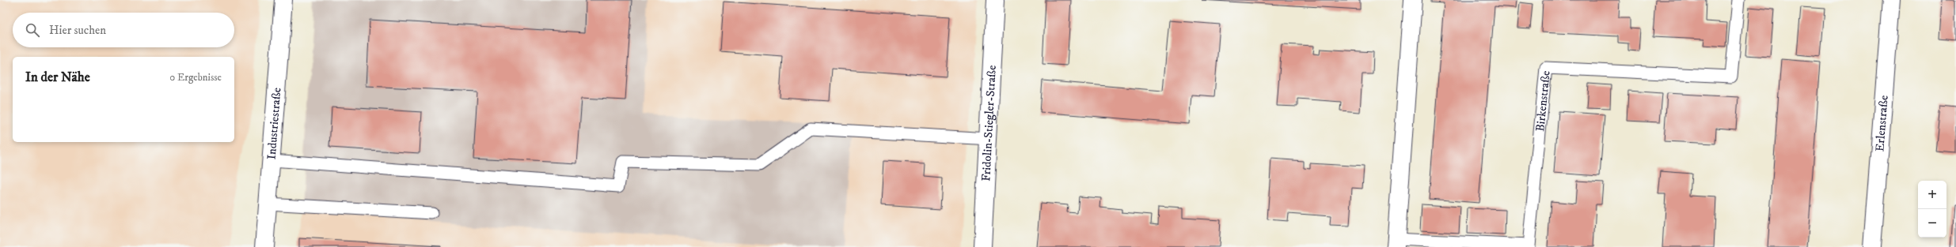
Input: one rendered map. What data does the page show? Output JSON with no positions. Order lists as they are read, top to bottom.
{
  "streets": {
    "street": [
      "Birkenstraße",
      "Erlenstraße",
      "Industriestraße",
      "Fridolin-Stiegler-Straße"
    ]
  },
  "page": {
    "search": "Hier suchen",
    "heading": ["In der Nähe", "0 Ergebnisse"],
    "map_buttons": ["+", "−"]
  }
}
